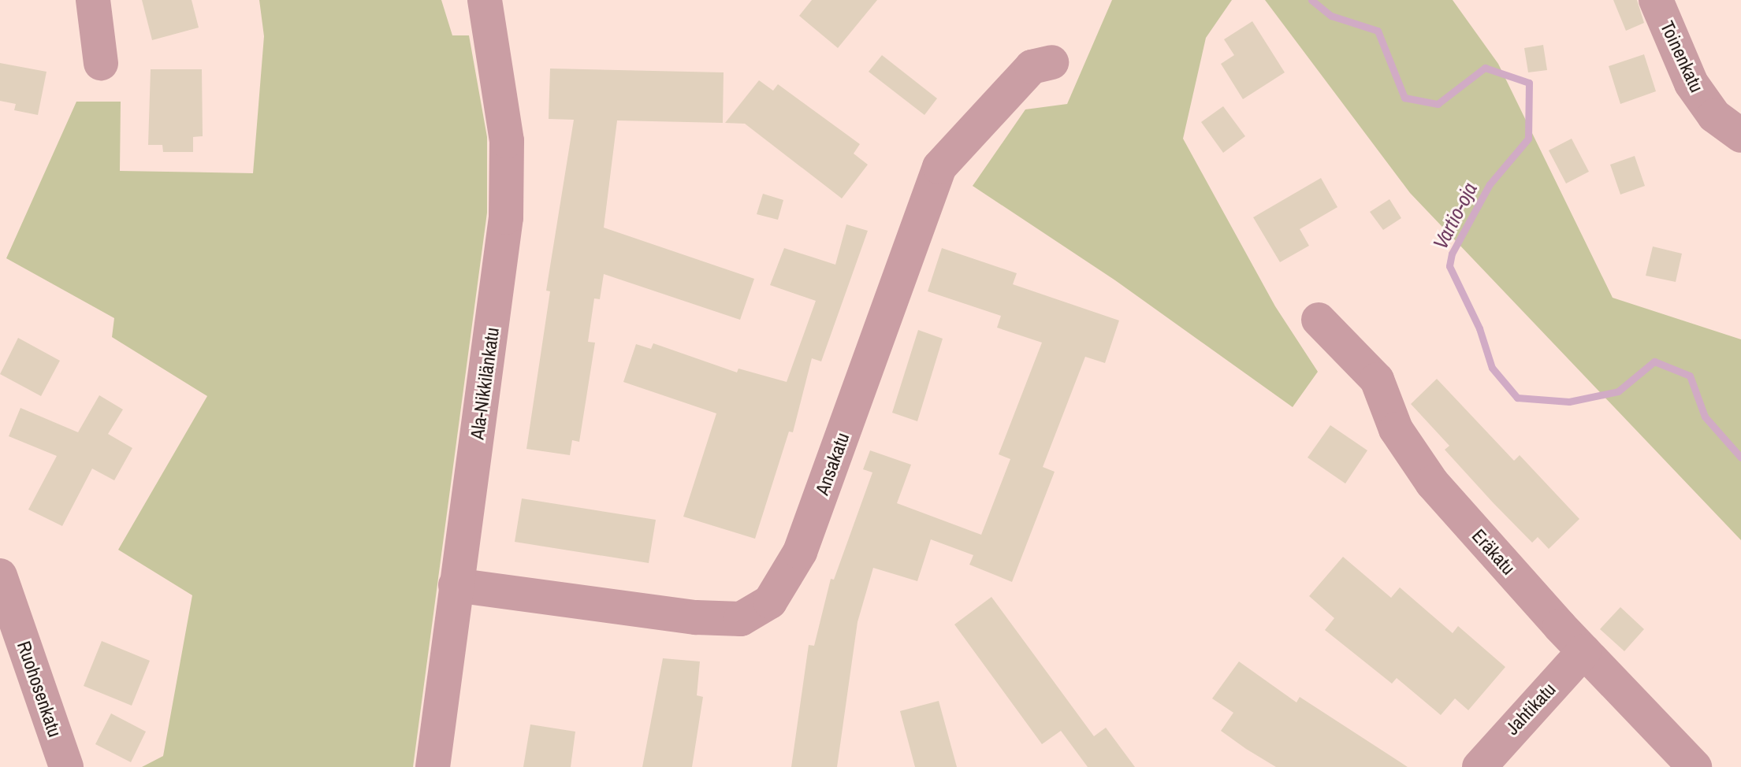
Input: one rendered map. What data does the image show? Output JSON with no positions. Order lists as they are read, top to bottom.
{
  "streets": {
    "street": [
      "Toinenkatu",
      "Ala-Nikkilänkatu",
      "Ansakatu",
      "Eräkatu",
      "Ruohosenkatu",
      "Jahtikatu"
    ]
  },
  "crossings": [
    ["Ala-Nikkilänkatu", "Ansakatu"],
    ["Eräkatu", "Jahtikatu"]
  ],
  "water": ["Vartio-oja"]
}
